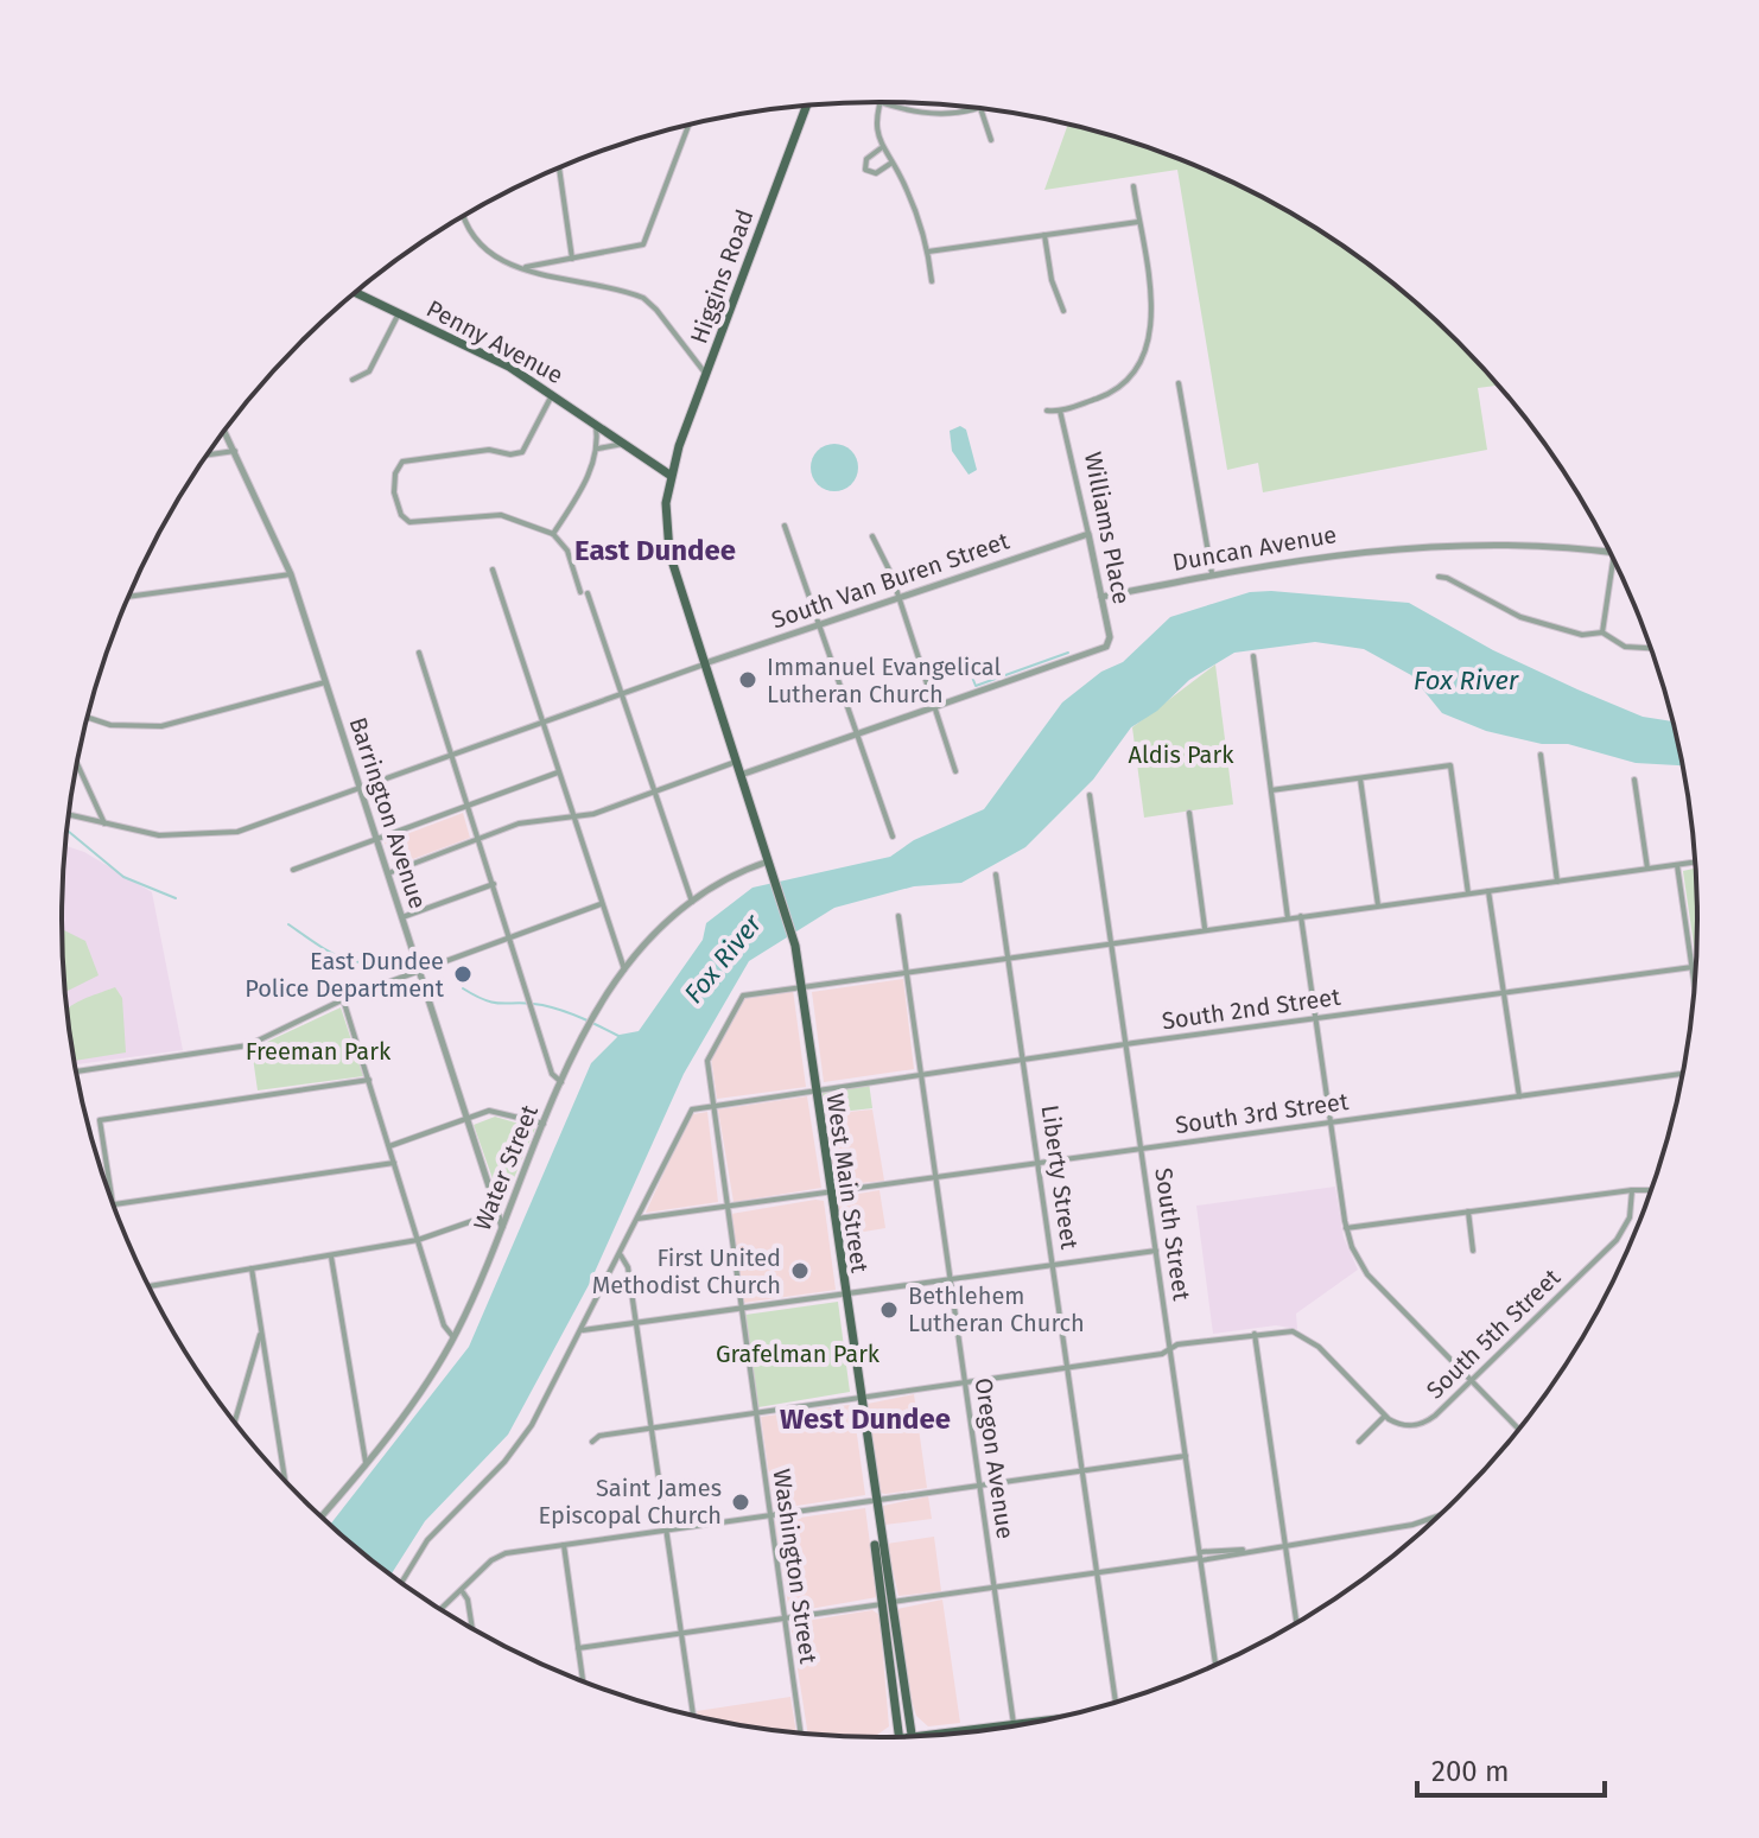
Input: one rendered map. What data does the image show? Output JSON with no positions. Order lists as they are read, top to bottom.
{
  "streets": {
    "main road": ["Higgins Road", "Penny Avenue", "West Main Street"],
    "street": [
      "Williams Place",
      "Duncan Avenue",
      "South Van Buren Street",
      "Barrington Avenue",
      "South 2nd Street",
      "South 3rd Street",
      "Water Street",
      "Liberty Street",
      "South Street",
      "South 5th Street",
      "Oregon Avenue",
      "Washington Street"
    ]
  },
  "crossings": [
    ["Higgins Road", "Penny Avenue"],
    ["Higgins Road", "South Van Buren Street"],
    ["Higgins Road", "West Main Street"],
    ["Williams Place", "Duncan Avenue"],
    ["Williams Place", "South Van Buren Street"],
    ["South Van Buren Street", "West Main Street"],
    ["Barrington Avenue", "Water Street"],
    ["South 2nd Street", "South 3rd Street"],
    ["South 2nd Street", "Liberty Street"],
    ["South 2nd Street", "West Main Street"],
    ["South 2nd Street", "South Street"],
    ["South 2nd Street", "Oregon Avenue"],
    ["South 2nd Street", "Washington Street"],
    ["South 3rd Street", "Liberty Street"],
    ["South 3rd Street", "West Main Street"],
    ["South 3rd Street", "South Street"],
    ["South 3rd Street", "Oregon Avenue"],
    ["South 3rd Street", "Washington Street"],
    ["Water Street", "West Main Street"],
    ["West Main Street", "Washington Street"]
  ],
  "districts": ["East Dundee", "West Dundee"],
  "water": ["Fox River"],
  "parks": ["Aldis Park", "Freeman Park", "Grafelman Park"],
  "places": [
    "Immanuel Evangelical Lutheran Church",
    "East Dundee Police Department",
    "First United Methodist Church",
    "Bethlehem Lutheran Church",
    "Saint James Episcopal Church"
  ],
  "scale_bar": "200 m"
}
